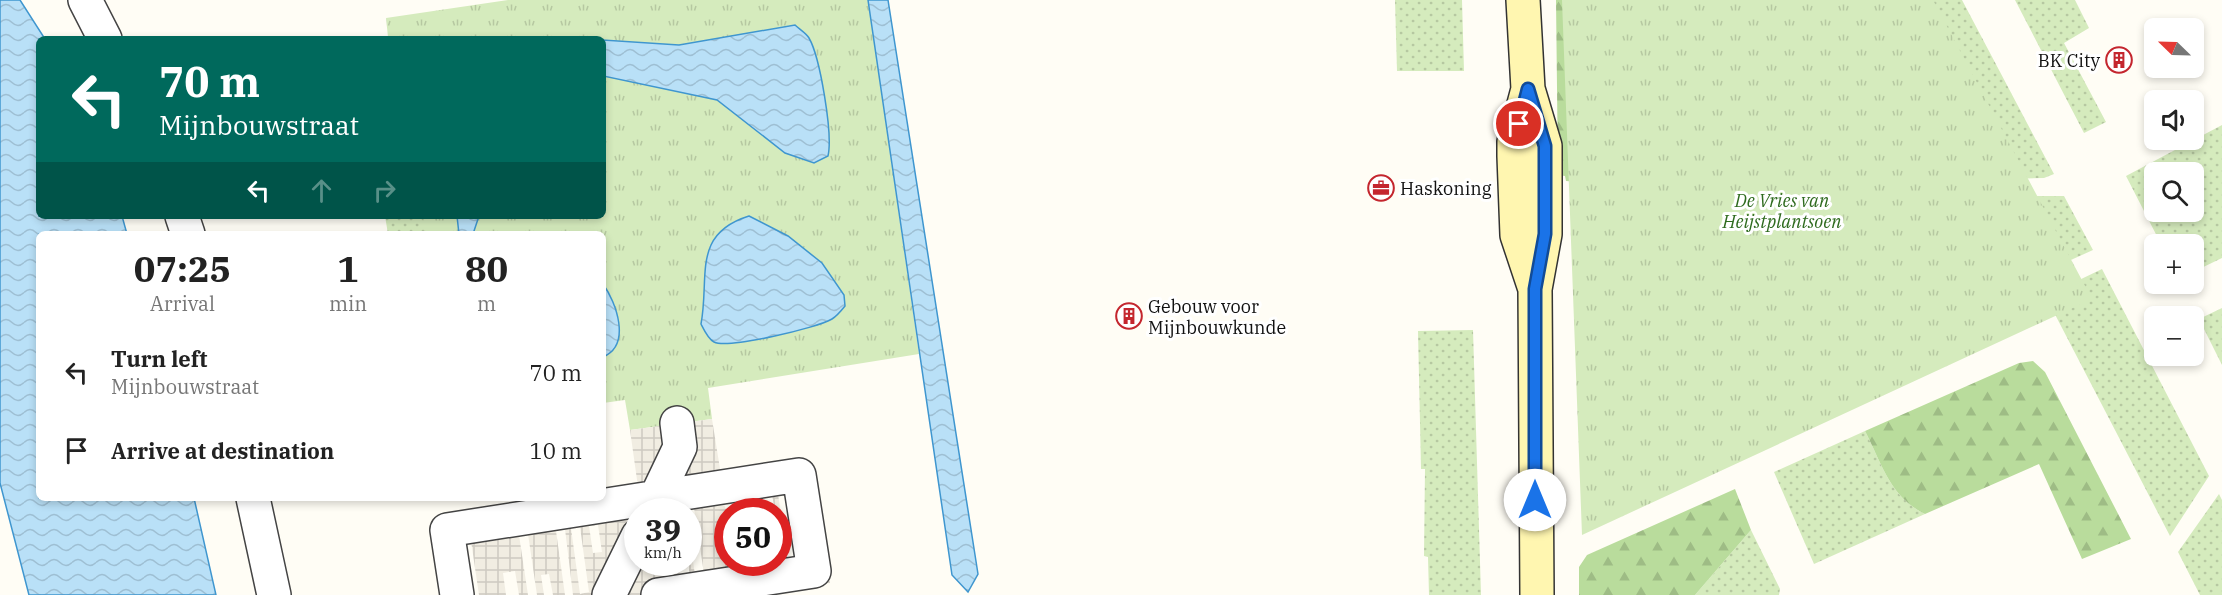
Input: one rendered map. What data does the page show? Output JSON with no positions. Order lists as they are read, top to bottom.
{
  "parks": ["De Vries van Heijstplantsoen"],
  "places": {
    "building": ["BK City", "Gebouw voor Mijnbouwkunde"],
    "office": ["Haskoning"]
  },
  "north": "top left",
  "page": {
    "map_buttons": ["+", "−"],
    "turn": ["70 m", "Mijnbouwstraat"],
    "eta": [
      "07:25",
      "Arrival",
      "1",
      "min",
      "80",
      "m"
    ],
    "list": [
      {
        "name": "Turn left",
        "note": "Mijnbouwstraat",
        "value": "70 m"
      },
      {
        "name": "Arrive at destination",
        "value": "10 m"
      }
    ],
    "speed": "39 km/h",
    "limit": "50"
  }
}
